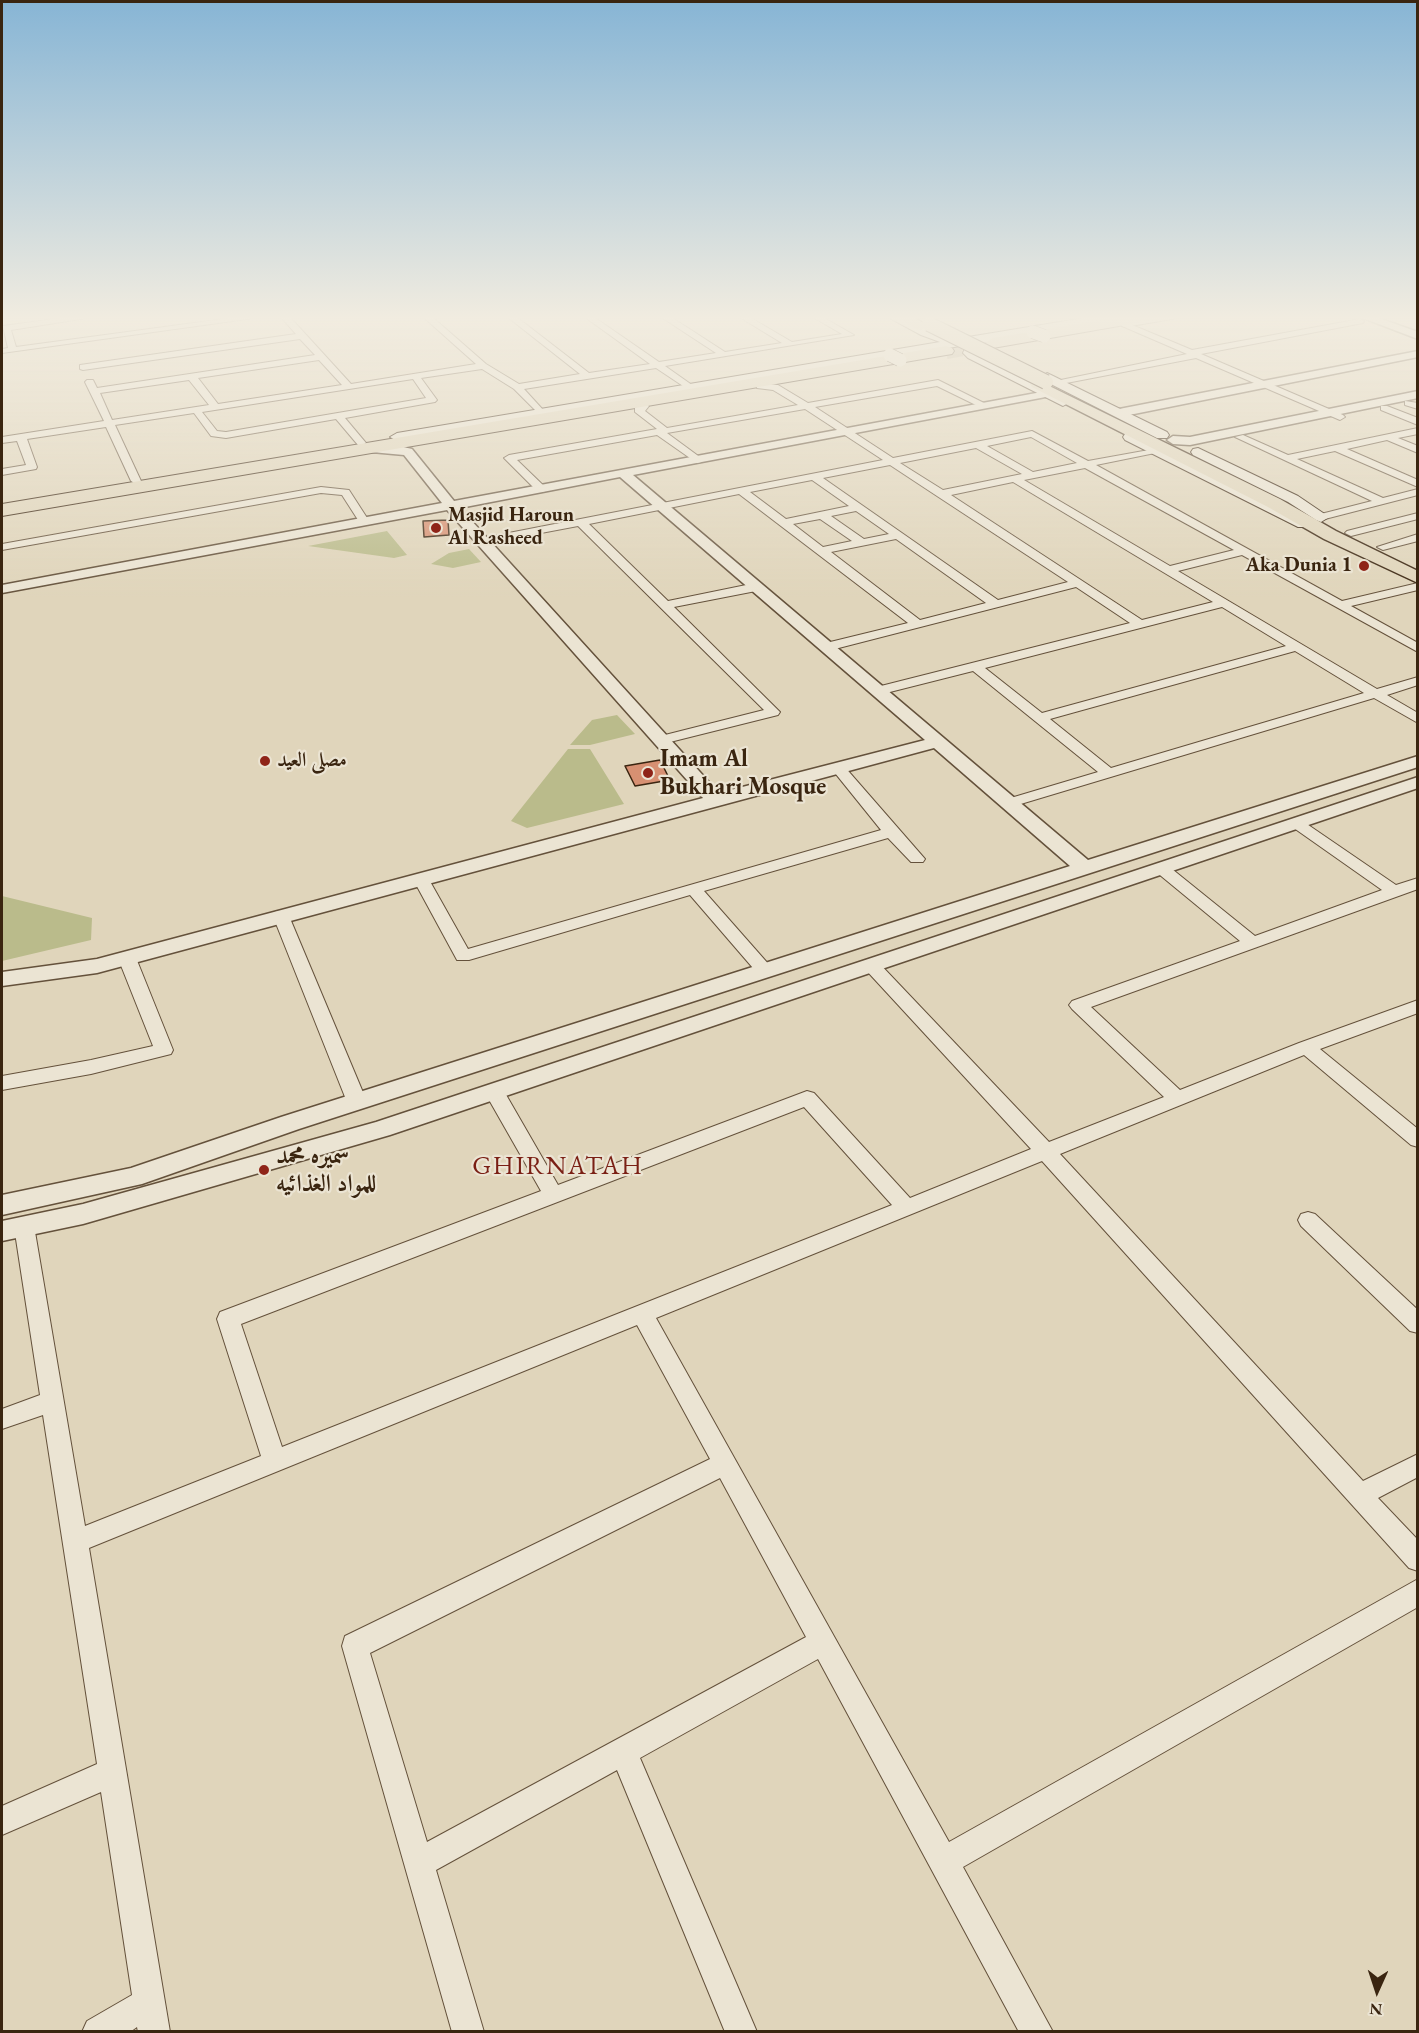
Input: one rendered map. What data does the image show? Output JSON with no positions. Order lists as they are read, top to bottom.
{
  "districts": ["GHIRNATAH"],
  "places": [
    "Masjid Haroun Al Rasheed",
    "Aka Dunia 1",
    "مصلى العيد",
    "Imam Al Bukhari Mosque",
    "سميره محمد للمواد الغذائيه"
  ],
  "north": "bottom"
}
